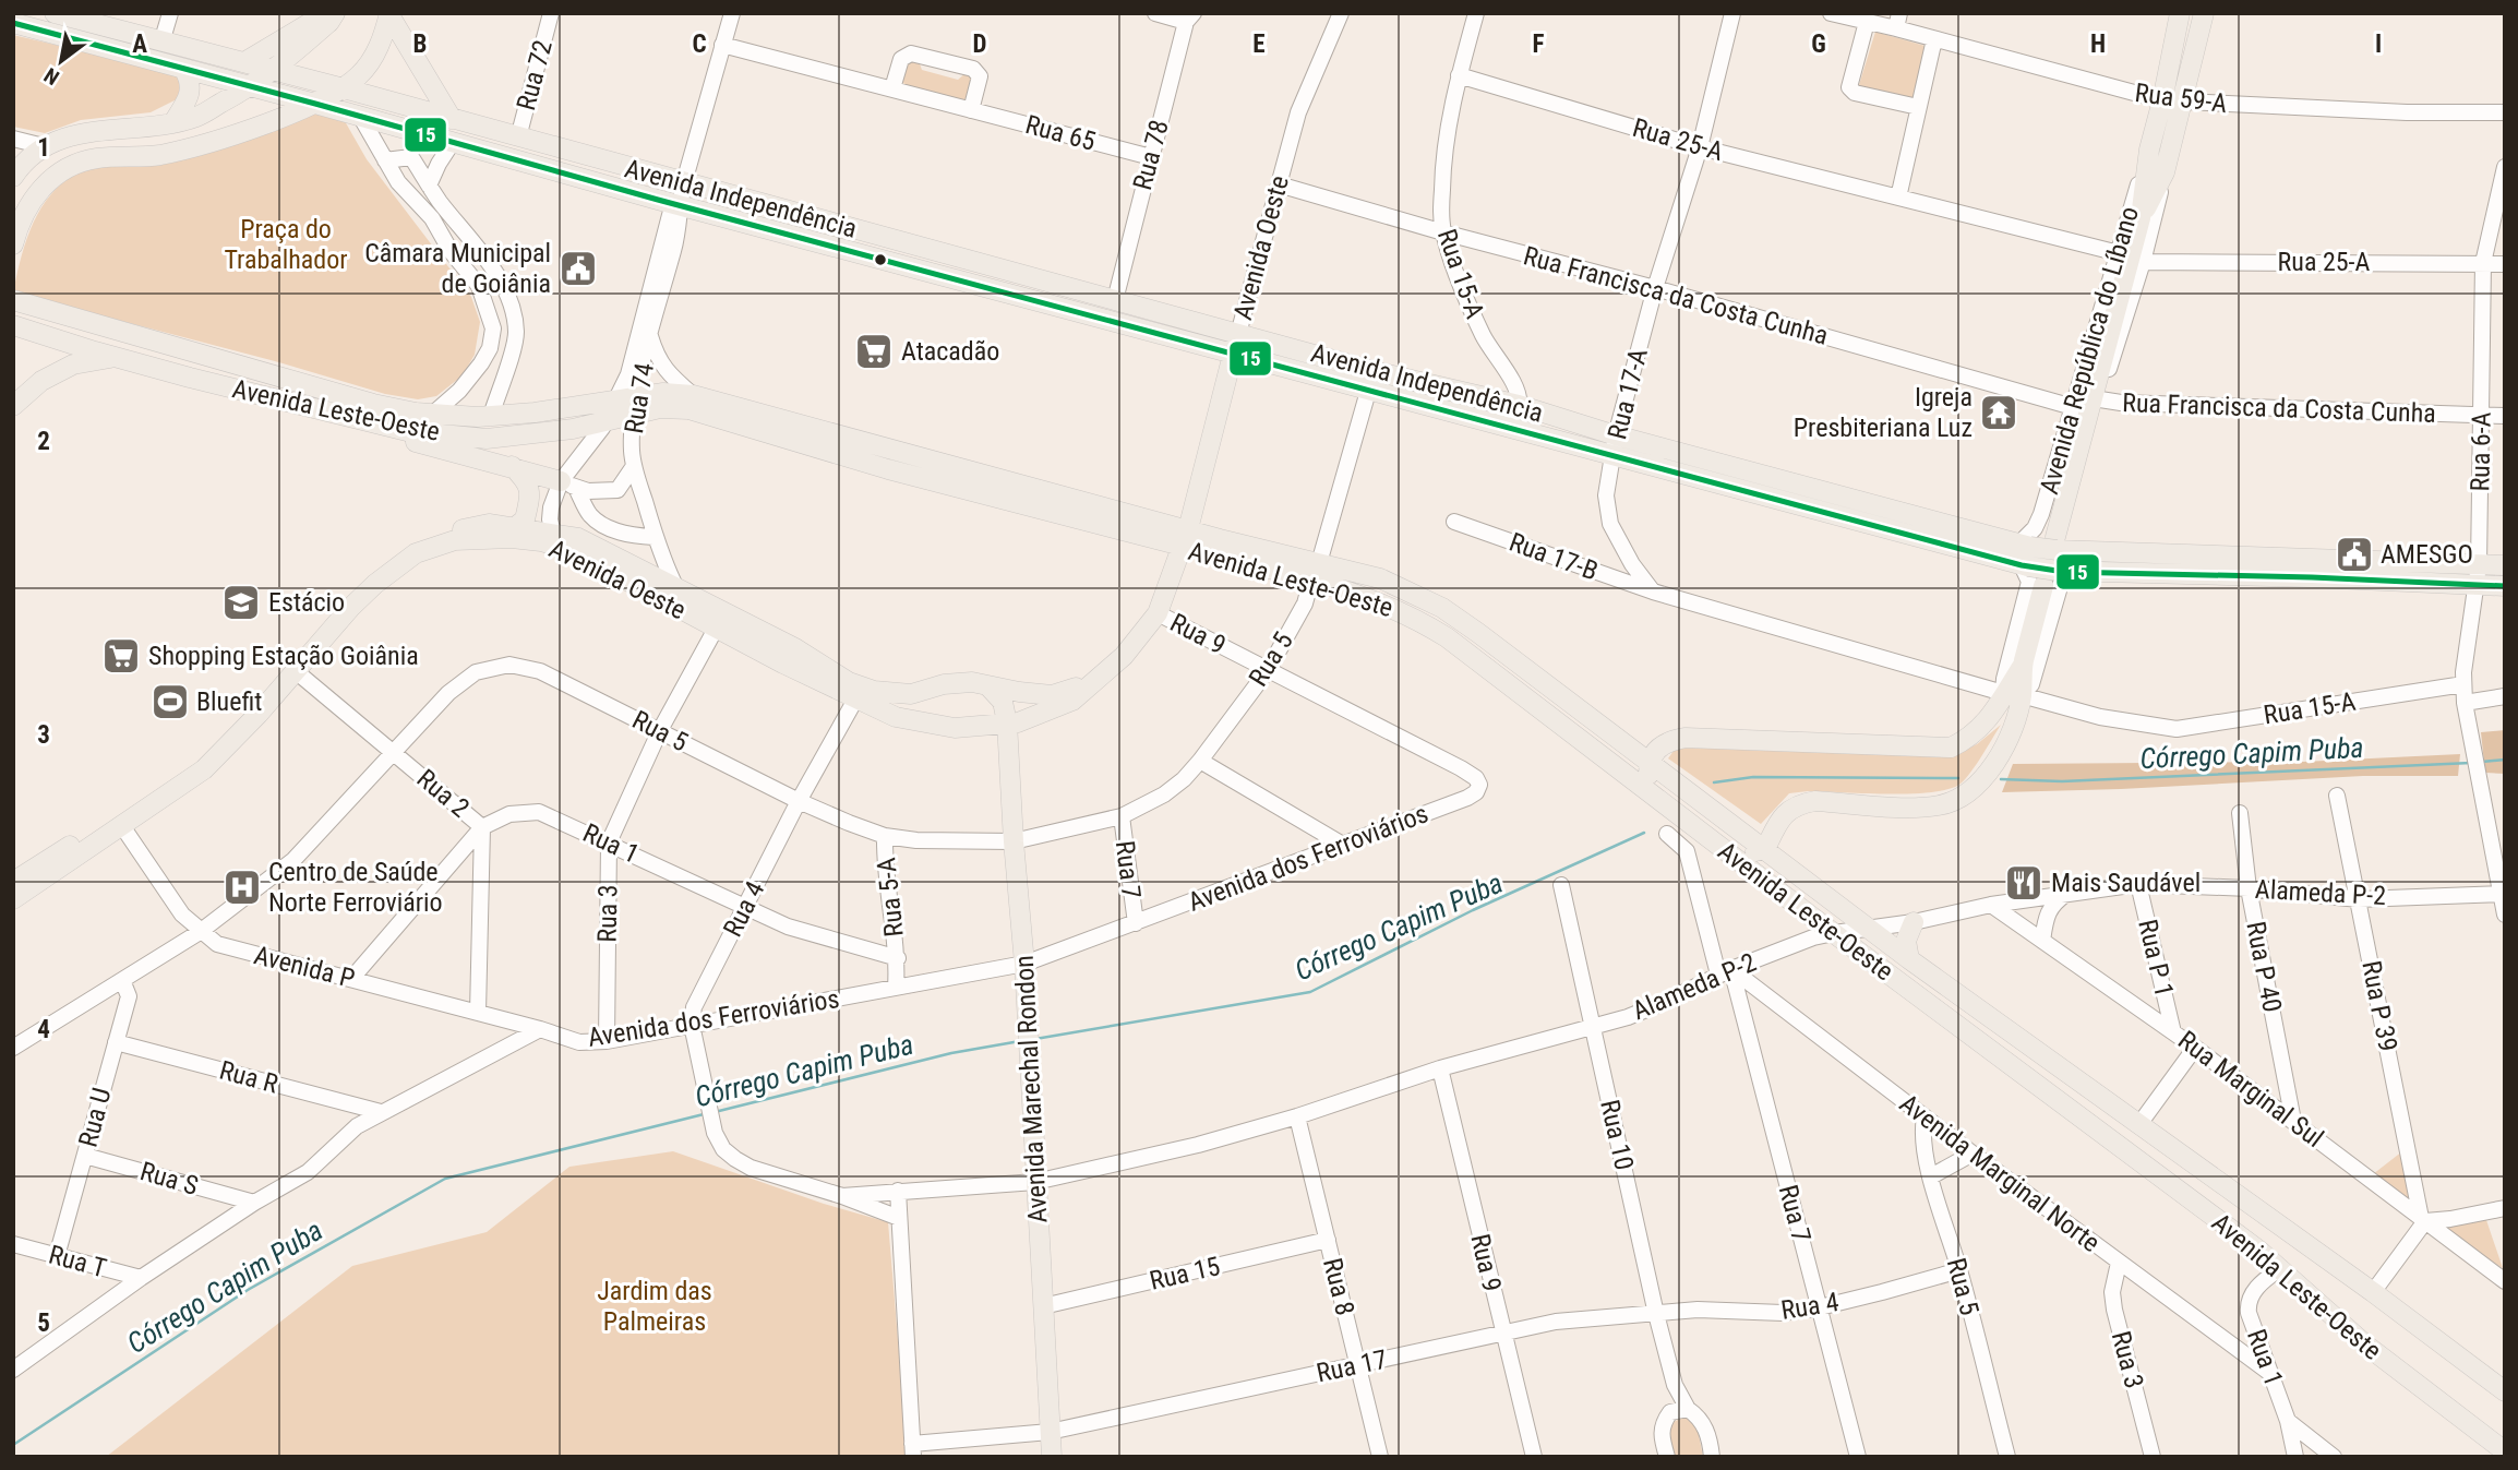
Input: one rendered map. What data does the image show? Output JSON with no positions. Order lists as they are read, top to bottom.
{
  "streets": {
    "main road": [
      "Avenida Independência",
      "Avenida Oeste",
      "Avenida República do Líbano",
      "Avenida Leste-Oeste",
      "Avenida Marechal Rondon"
    ],
    "street": [
      "Rua 72",
      "Rua 59-A",
      "Rua 65",
      "Rua 25-A",
      "Rua 78",
      "Rua 15-A",
      "Rua Francisca da Costa Cunha",
      "Rua 17-A",
      "Rua 74",
      "Rua 6-A",
      "Rua 17-B",
      "Rua 9",
      "Rua 5",
      "Rua 2",
      "Rua 1",
      "Avenida dos Ferroviários",
      "Rua 7",
      "Alameda P-2",
      "Rua 5-A",
      "Rua 4",
      "Rua 3",
      "Rua P 1",
      "Avenida P",
      "Rua P 40",
      "Rua P 39",
      "Rua R",
      "Rua Marginal Sul",
      "Rua U",
      "Rua 10",
      "Avenida Marginal Norte",
      "Rua S",
      "Rua T",
      "Rua 15",
      "Rua 8",
      "Rua 17"
    ]
  },
  "crossings": [
    ["Rua 72", "Avenida Independência"],
    ["Rua 59-A", "Avenida República do Líbano"],
    ["Rua 65", "Rua 78"],
    ["Rua 65", "Rua 74"],
    ["Rua 25-A", "Rua 15-A"],
    ["Rua 25-A", "Avenida República do Líbano"],
    ["Rua 25-A", "Rua 17-A"],
    ["Rua 25-A", "Rua 6-A"],
    ["Rua 78", "Avenida Independência"],
    ["Avenida Independência", "Avenida Oeste"],
    ["Avenida Independência", "Rua 15-A"],
    ["Avenida Independência", "Avenida República do Líbano"],
    ["Avenida Independência", "Rua 17-A"],
    ["Avenida Independência", "Rua 74"],
    ["Avenida Independência", "Rua 6-A"],
    ["Avenida Independência", "Rua 5"],
    ["Avenida Oeste", "Rua Francisca da Costa Cunha"],
    ["Avenida Oeste", "Rua 74"],
    ["Avenida Oeste", "Avenida Leste-Oeste"],
    ["Avenida Oeste", "Rua 9"],
    ["Avenida Oeste", "Rua 2"],
    ["Avenida Oeste", "Rua 4"],
    ["Avenida Oeste", "Rua 3"],
    ["Avenida Oeste", "Avenida P"],
    ["Avenida Oeste", "Avenida Marechal Rondon"],
    ["Rua 15-A", "Rua Francisca da Costa Cunha"],
    ["Rua 15-A", "Rua 6-A"],
    ["Rua Francisca da Costa Cunha", "Avenida República do Líbano"],
    ["Rua Francisca da Costa Cunha", "Rua 17-A"],
    ["Rua Francisca da Costa Cunha", "Rua 6-A"],
    ["Rua 17-A", "Rua 17-B"],
    ["Rua 74", "Avenida Leste-Oeste"],
    ["Avenida Leste-Oeste", "Rua 5"],
    ["Avenida Leste-Oeste", "Rua 1"],
    ["Avenida Leste-Oeste", "Alameda P-2"],
    ["Rua 6-A", "Alameda P-2"],
    ["Rua 9", "Rua 5"],
    ["Rua 9", "Avenida dos Ferroviários"],
    ["Rua 9", "Alameda P-2"],
    ["Rua 9", "Rua 17"],
    ["Rua 5", "Rua 2"],
    ["Rua 5", "Rua 7"],
    ["Rua 5", "Rua 5-A"],
    ["Rua 5", "Rua 4"],
    ["Rua 5", "Rua 3"],
    ["Rua 5", "Avenida P"],
    ["Rua 5", "Avenida Marechal Rondon"],
    ["Rua 5", "Rua U"],
    ["Rua 5", "Avenida Marginal Norte"],
    ["Rua 2", "Rua 1"],
    ["Rua 2", "Avenida P"],
    ["Rua 1", "Rua 5-A"],
    ["Rua 1", "Rua 4"],
    ["Rua 1", "Rua 3"],
    ["Rua 1", "Avenida P"],
    ["Rua 1", "Avenida Marginal Norte"],
    ["Avenida dos Ferroviários", "Rua 7"],
    ["Avenida dos Ferroviários", "Rua 4"],
    ["Avenida dos Ferroviários", "Rua 3"],
    ["Avenida dos Ferroviários", "Avenida P"],
    ["Avenida dos Ferroviários", "Avenida Marechal Rondon"],
    ["Rua 7", "Alameda P-2"],
    ["Rua 7", "Rua 4"],
    ["Rua 7", "Avenida Marginal Norte"],
    ["Alameda P-2", "Rua P 1"],
    ["Alameda P-2", "Rua P 40"],
    ["Alameda P-2", "Rua P 39"],
    ["Alameda P-2", "Avenida Marechal Rondon"],
    ["Alameda P-2", "Rua Marginal Sul"],
    ["Alameda P-2", "Rua 10"],
    ["Alameda P-2", "Avenida Marginal Norte"],
    ["Alameda P-2", "Rua 8"],
    ["Rua 4", "Rua 10"],
    ["Rua 4", "Rua 17"],
    ["Rua 3", "Avenida Marginal Norte"],
    ["Rua P 1", "Rua Marginal Sul"],
    ["Rua P 40", "Rua Marginal Sul"],
    ["Rua P 39", "Rua Marginal Sul"],
    ["Rua R", "Rua U"],
    ["Avenida Marechal Rondon", "Rua 15"],
    ["Avenida Marechal Rondon", "Rua 17"],
    ["Rua U", "Rua S"],
    ["Rua U", "Rua T"],
    ["Rua 10", "Rua 17"],
    ["Rua 15", "Rua 8"],
    ["Rua 8", "Rua 17"]
  ],
  "water": ["Córrego Capim Puba"],
  "parks": ["Praça do Trabalhador", "Jardim das Palmeiras"],
  "places": {
    "public building": ["Câmara Municipal de Goiânia", "AMESGO"],
    "supermarket": ["Atacadão", "Shopping Estação Goiânia"],
    "temple": ["Igreja Presbiteriana Luz"],
    "school or university": ["Estácio"],
    "sports": ["Bluefit"],
    "restaurant": ["Mais Saudável"],
    "hospital": ["Centro de Saúde Norte Ferroviário"]
  },
  "lines": ["transit line 15"],
  "north": "bottom left",
  "grid": {
    "columns": [
      "A",
      "B",
      "C",
      "D",
      "E",
      "F",
      "G",
      "H",
      "I"
    ],
    "rows": [
      "1",
      "2",
      "3",
      "4",
      "5"
    ]
  }
}
